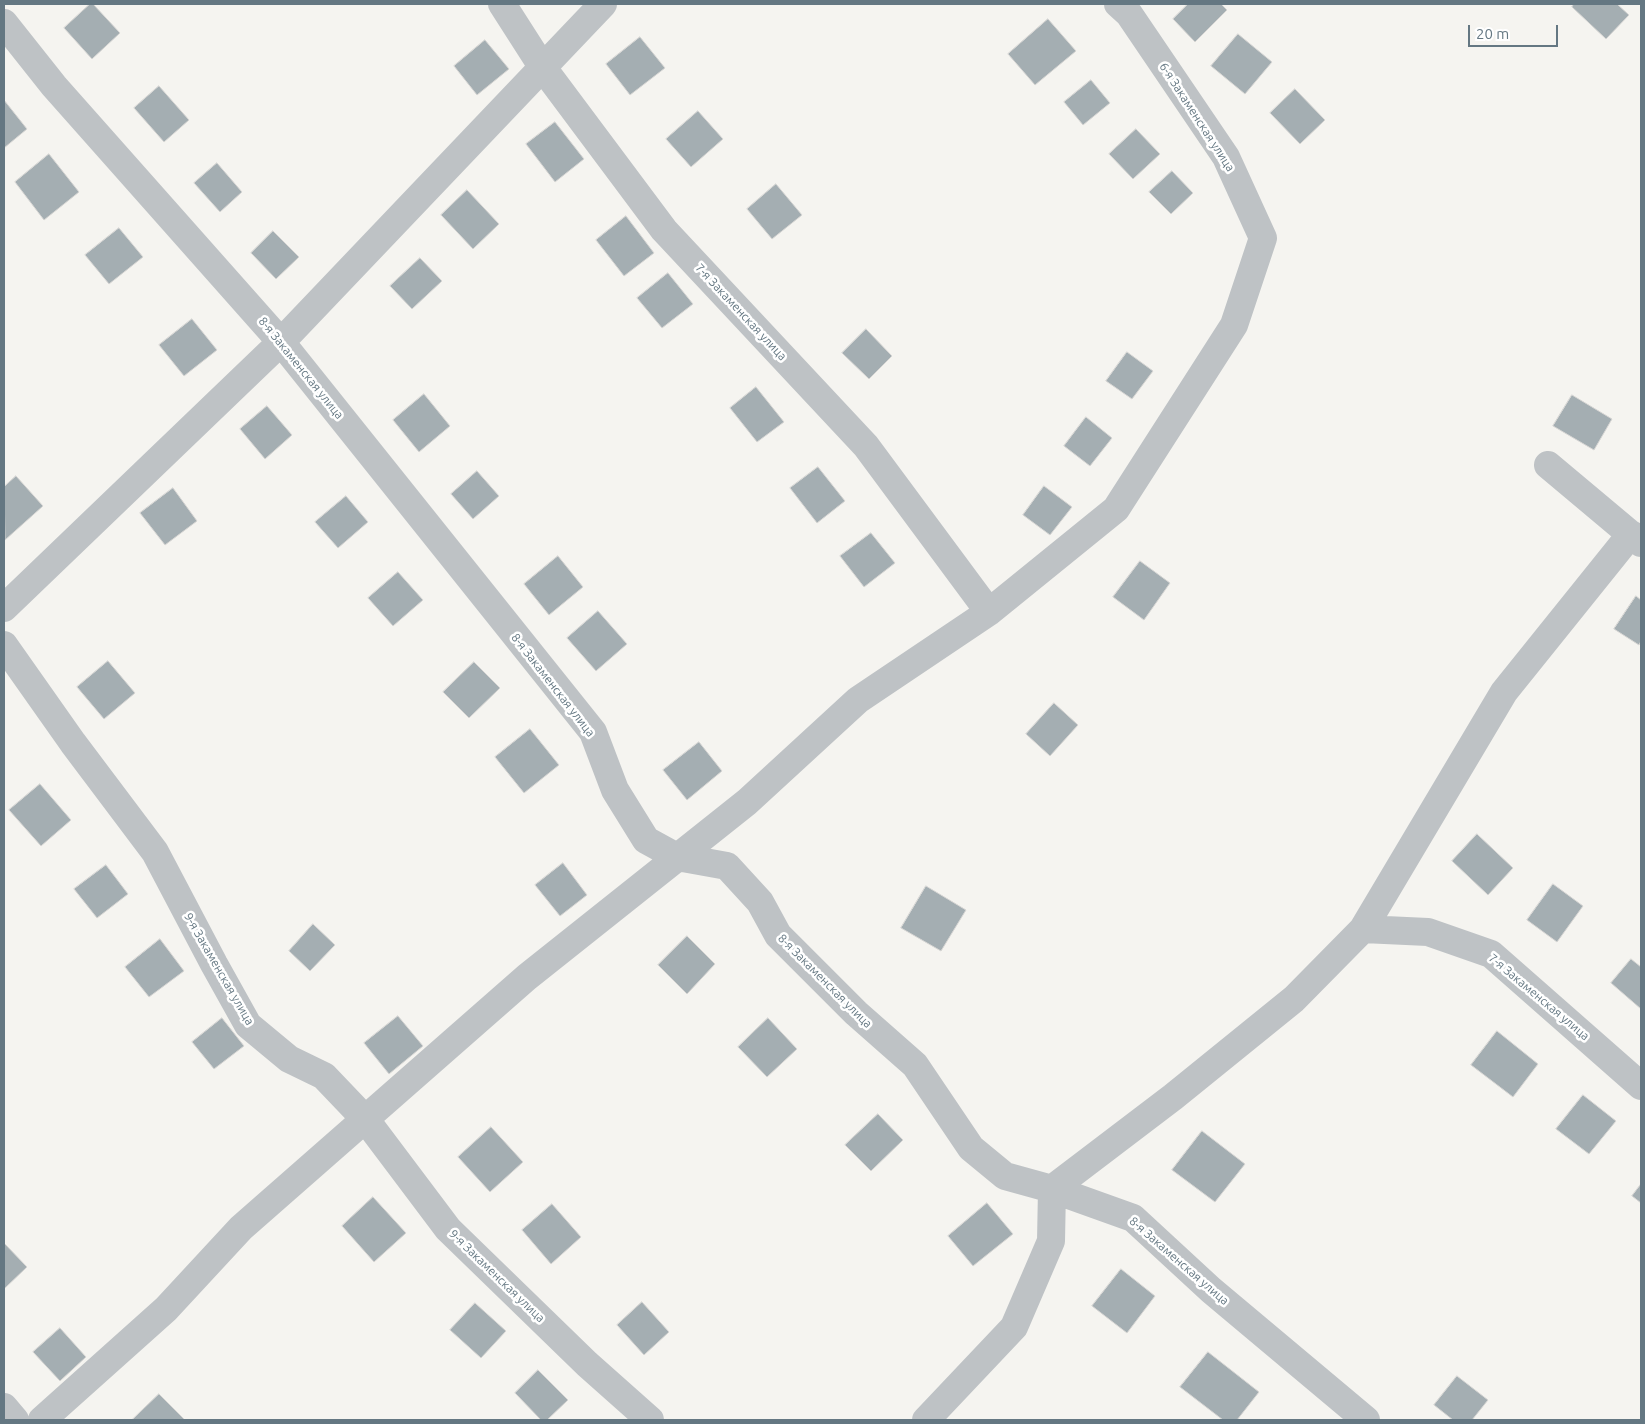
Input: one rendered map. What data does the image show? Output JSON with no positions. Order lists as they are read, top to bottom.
{
  "streets": {
    "street": [
      "6-я Закаменская улица",
      "7-я Закаменская улица",
      "8-я Закаменская улица",
      "9-я Закаменская улица"
    ]
  },
  "crossings": [
    ["6-я Закаменская улица", "7-я Закаменская улица"]
  ],
  "scale_bar": "20 m"
}
